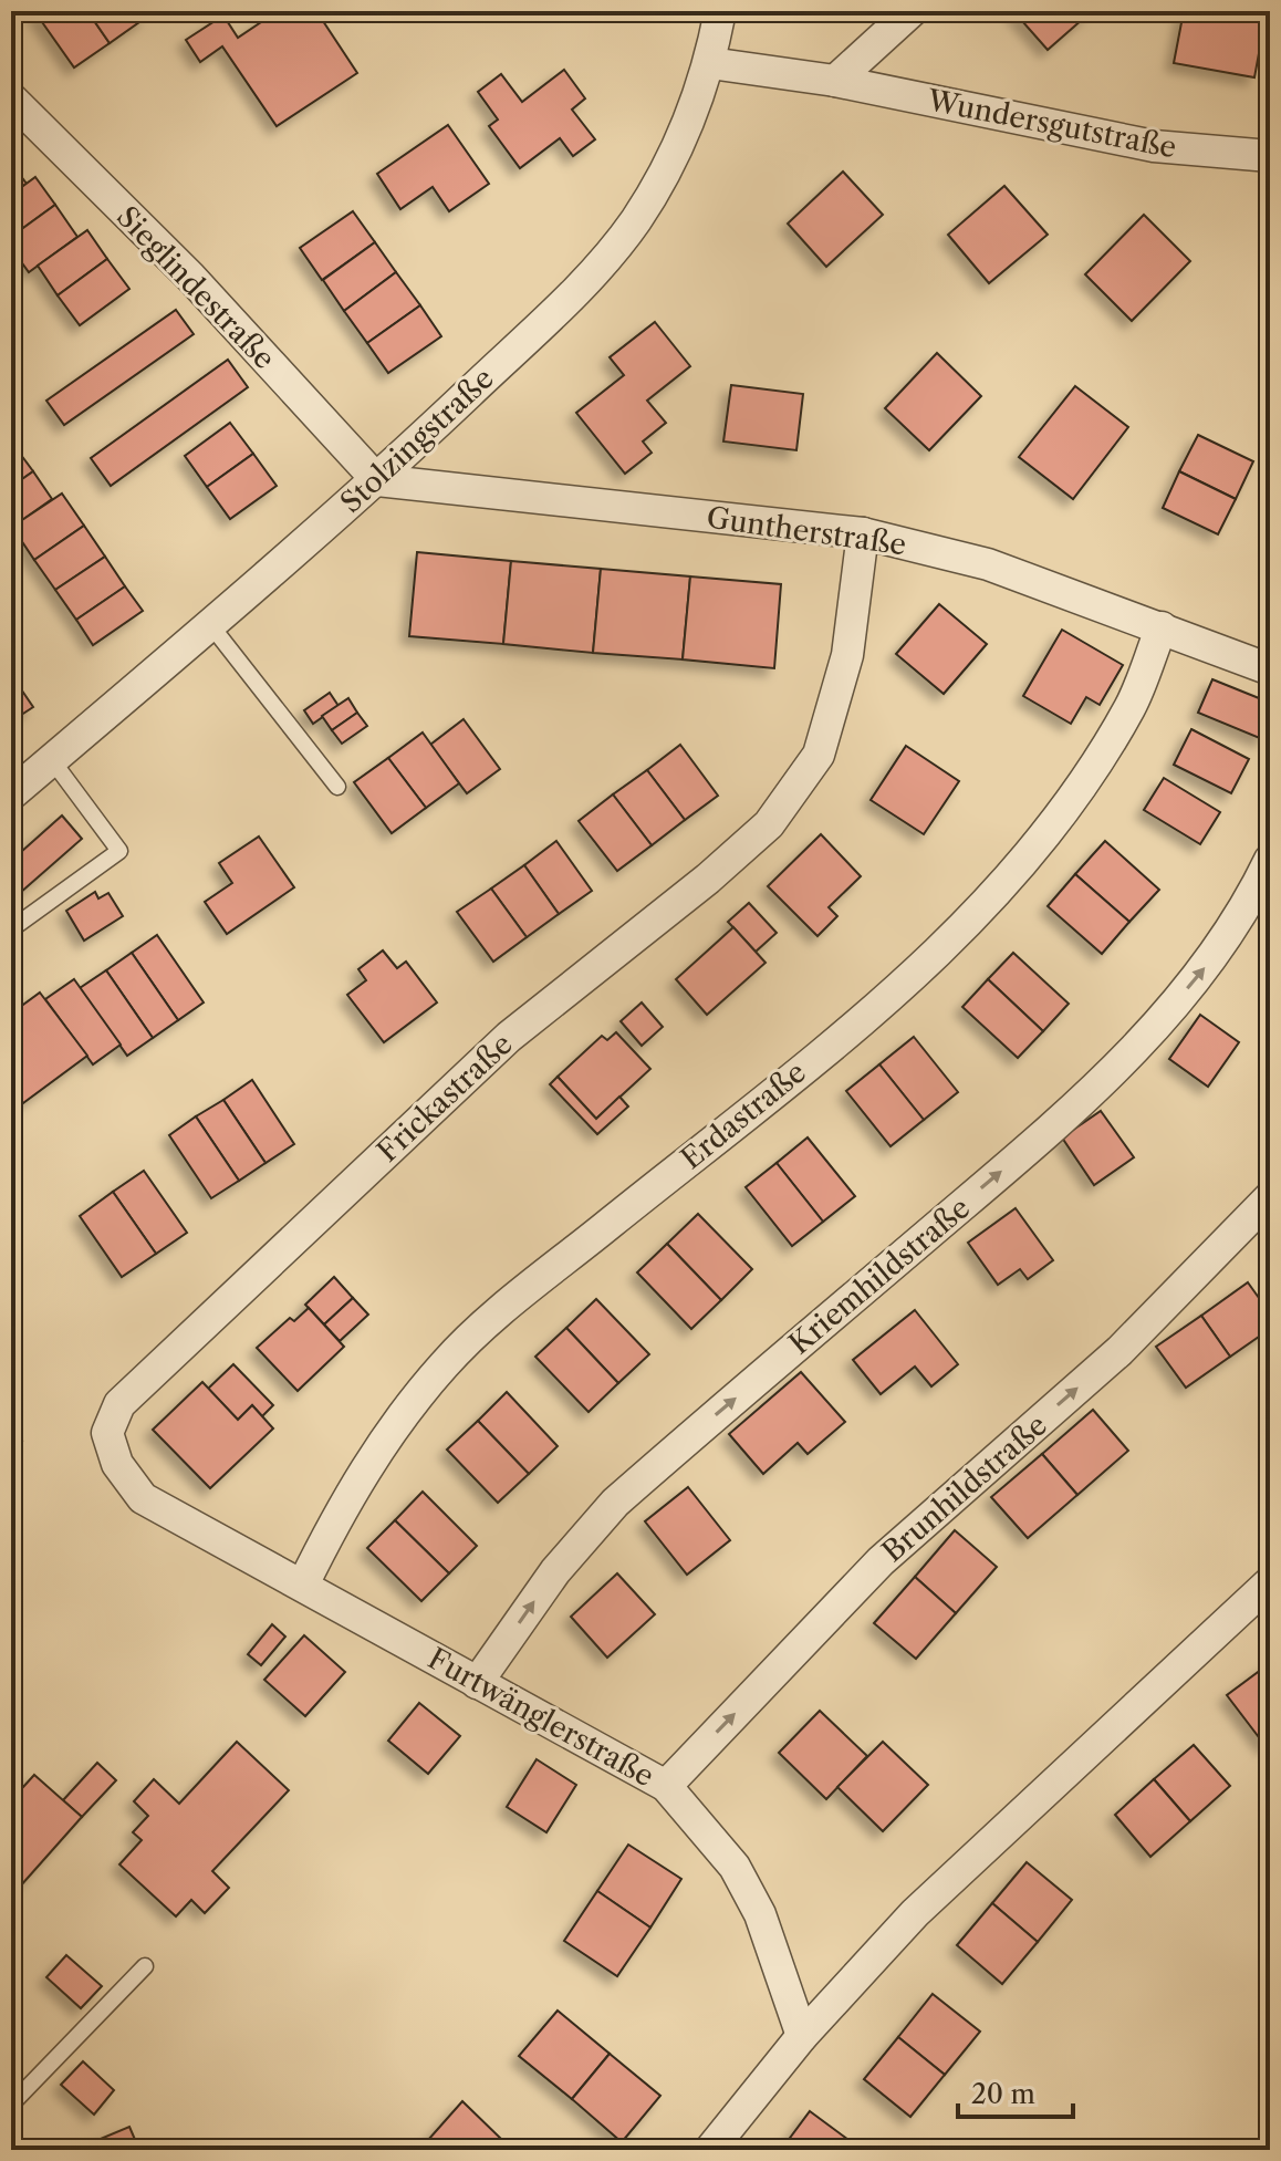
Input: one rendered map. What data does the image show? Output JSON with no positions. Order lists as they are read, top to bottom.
{
  "streets": {
    "street": [
      "Wundersgutstraße",
      "Sieglindestraße",
      "Stolzingstraße",
      "Guntherstraße",
      "Frickastraße",
      "Erdastraße",
      "Kriemhildstraße",
      "Brunhildstraße",
      "Furtwänglerstraße"
    ]
  },
  "crossings": [
    ["Wundersgutstraße", "Stolzingstraße"],
    ["Sieglindestraße", "Stolzingstraße"],
    ["Sieglindestraße", "Guntherstraße"],
    ["Stolzingstraße", "Guntherstraße"],
    ["Guntherstraße", "Frickastraße"],
    ["Guntherstraße", "Erdastraße"],
    ["Frickastraße", "Erdastraße"],
    ["Frickastraße", "Furtwänglerstraße"],
    ["Erdastraße", "Furtwänglerstraße"],
    ["Kriemhildstraße", "Furtwänglerstraße"],
    ["Brunhildstraße", "Furtwänglerstraße"]
  ],
  "one_way": ["Kriemhildstraße"],
  "scale_bar": "20 m"
}
